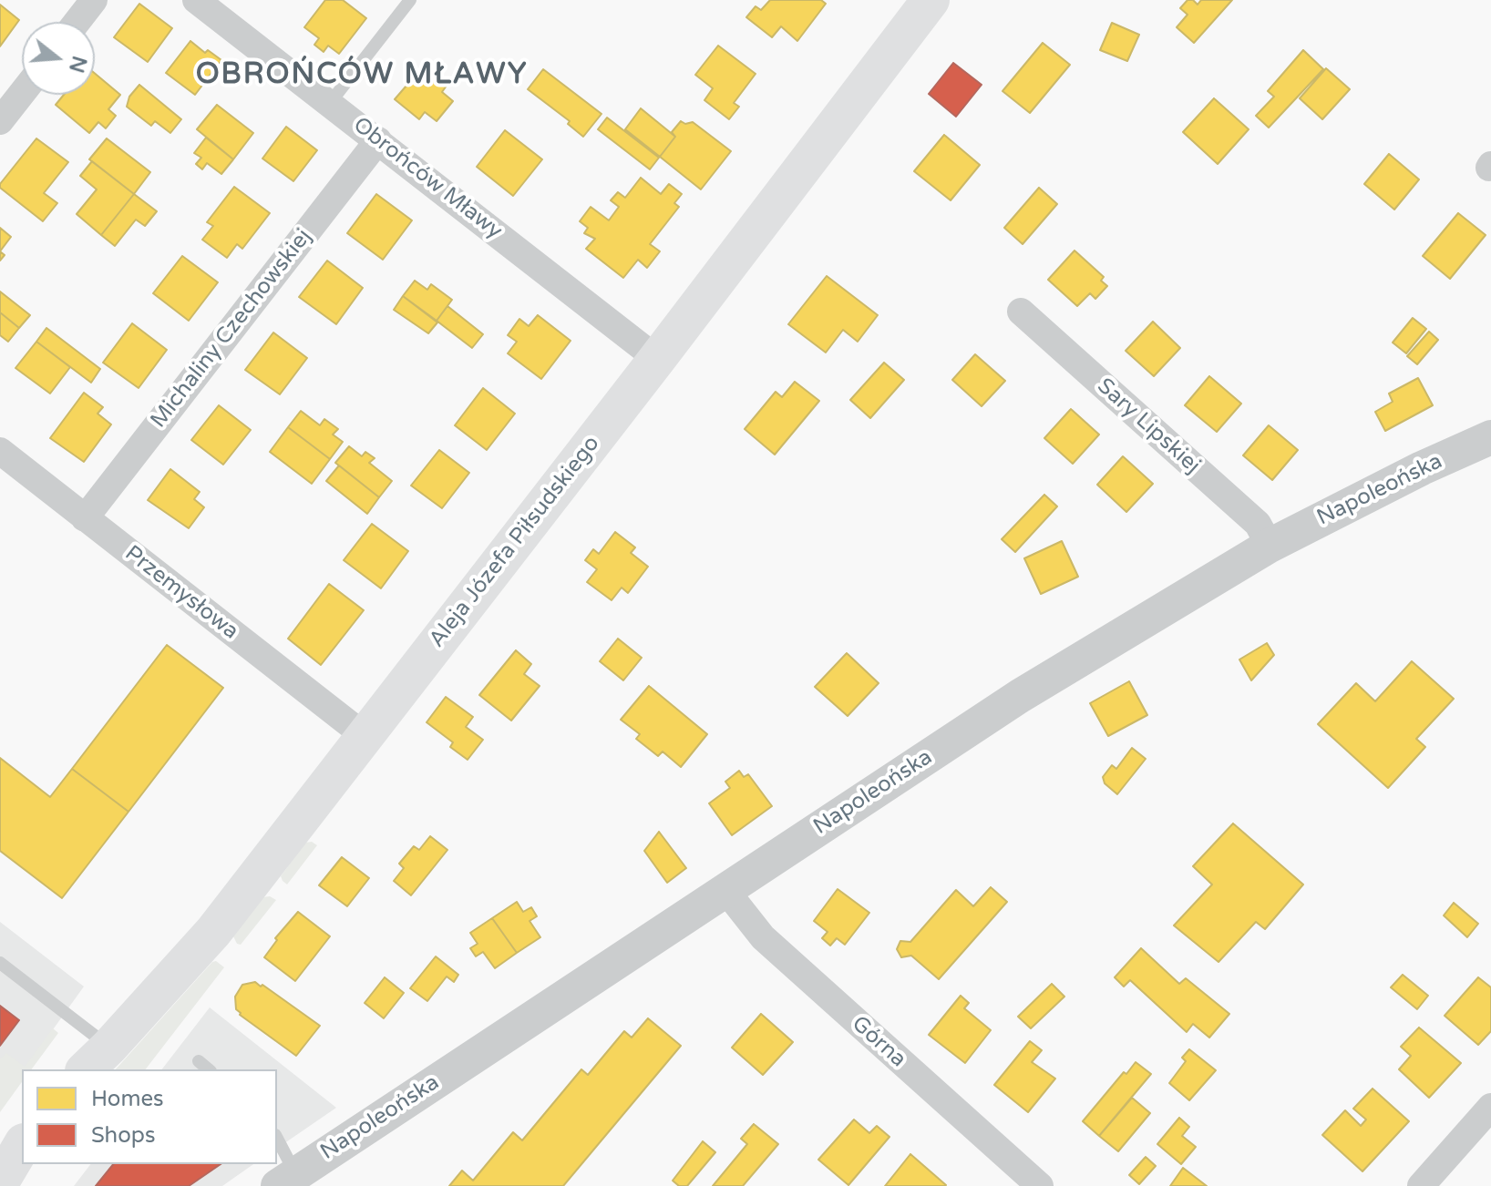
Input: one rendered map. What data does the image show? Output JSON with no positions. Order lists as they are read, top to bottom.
{
  "streets": {
    "main road": ["Aleja Józefa Piłsudskiego"],
    "street": [
      "Obrońców Mławy",
      "Michaliny Czechowskiej",
      "Sary Lipskiej",
      "Napoleońska",
      "Przemysłowa",
      "Górna"
    ]
  },
  "crossings": [
    ["Obrońców Mławy", "Michaliny Czechowskiej"],
    ["Obrońców Mławy", "Aleja Józefa Piłsudskiego"],
    ["Michaliny Czechowskiej", "Przemysłowa"],
    ["Sary Lipskiej", "Napoleońska"],
    ["Napoleońska", "Górna"],
    ["Aleja Józefa Piłsudskiego", "Przemysłowa"]
  ],
  "districts": ["OBROŃCÓW MŁAWY"],
  "legend": ["Homes", "Shops"],
  "north": "right"
}
